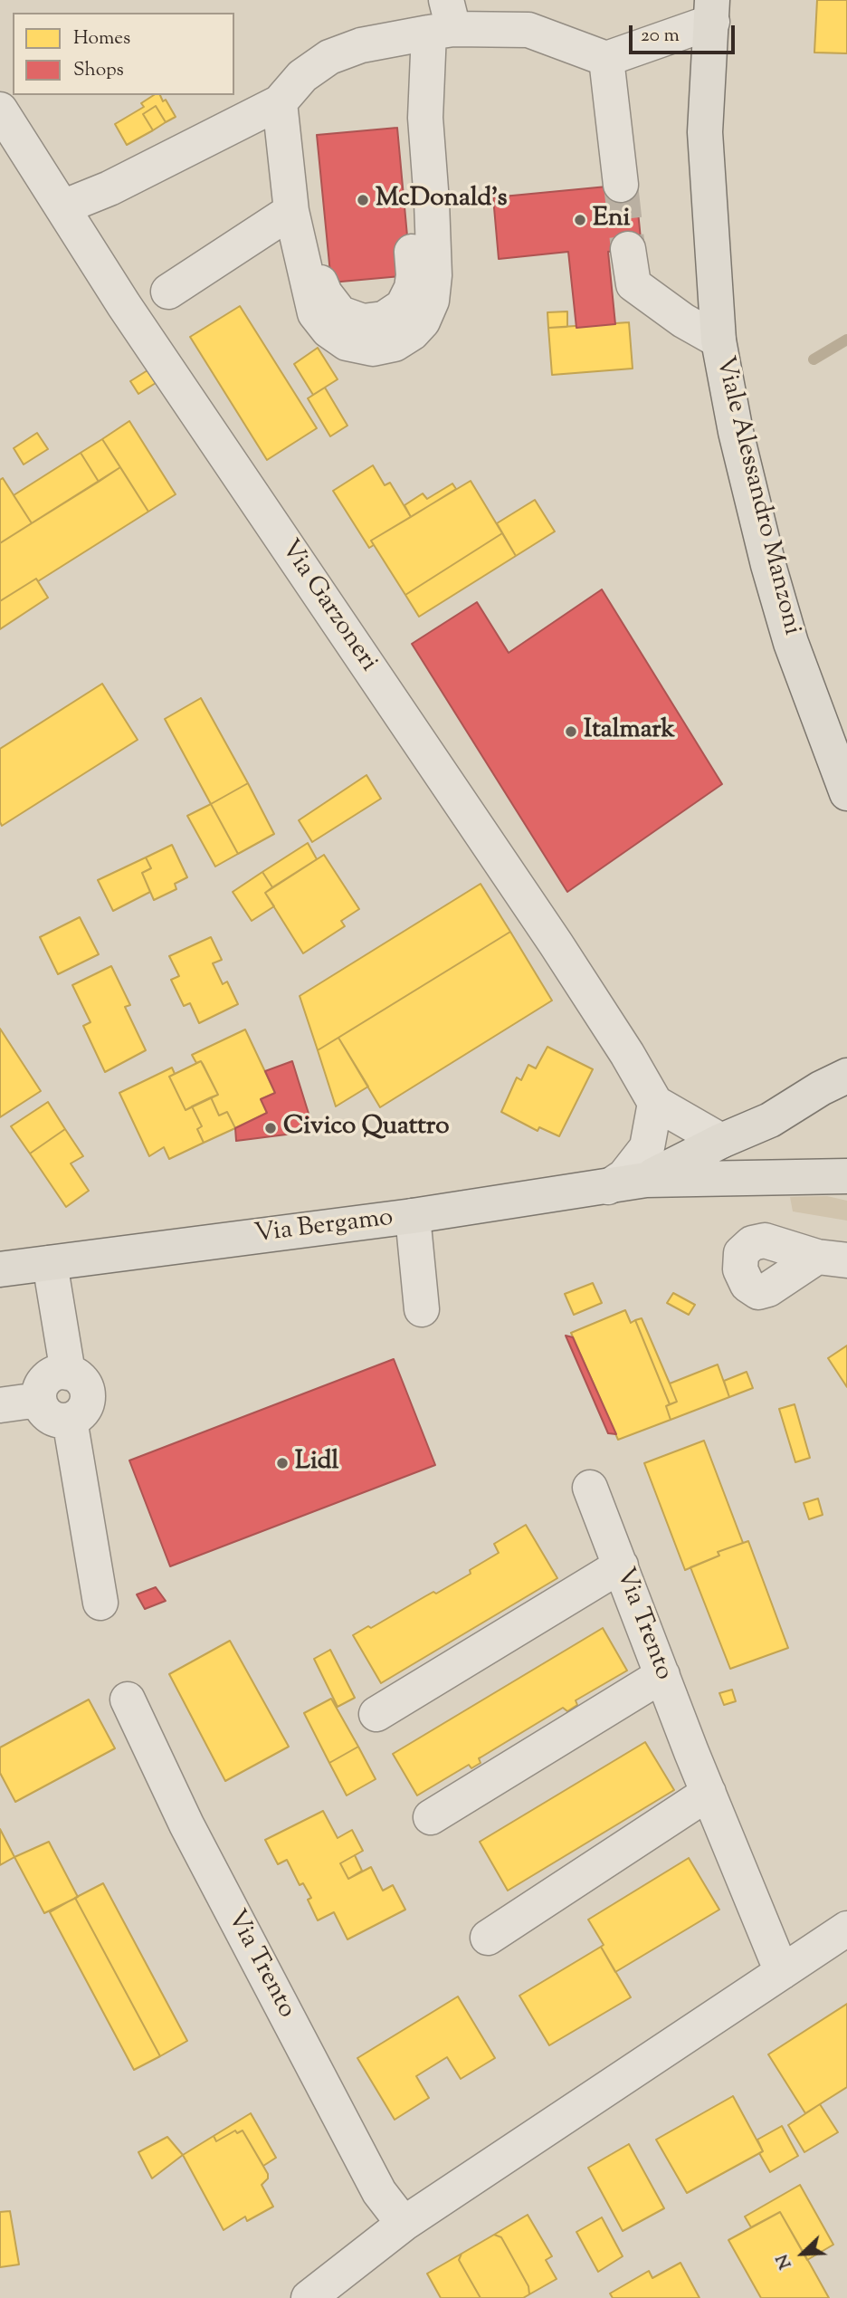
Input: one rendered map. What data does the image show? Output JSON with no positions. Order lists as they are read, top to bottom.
{
  "streets": {
    "main road": ["Viale Alessandro Manzoni", "Via Bergamo"],
    "street": ["Via Garzoneri", "Via Trento"]
  },
  "places": [
    "McDonald's",
    "Eni",
    "Italmark",
    "Civico Quattro",
    "Lidl"
  ],
  "legend": ["Homes", "Shops"],
  "scale_bar": "20 m",
  "north": "bottom left"
}
